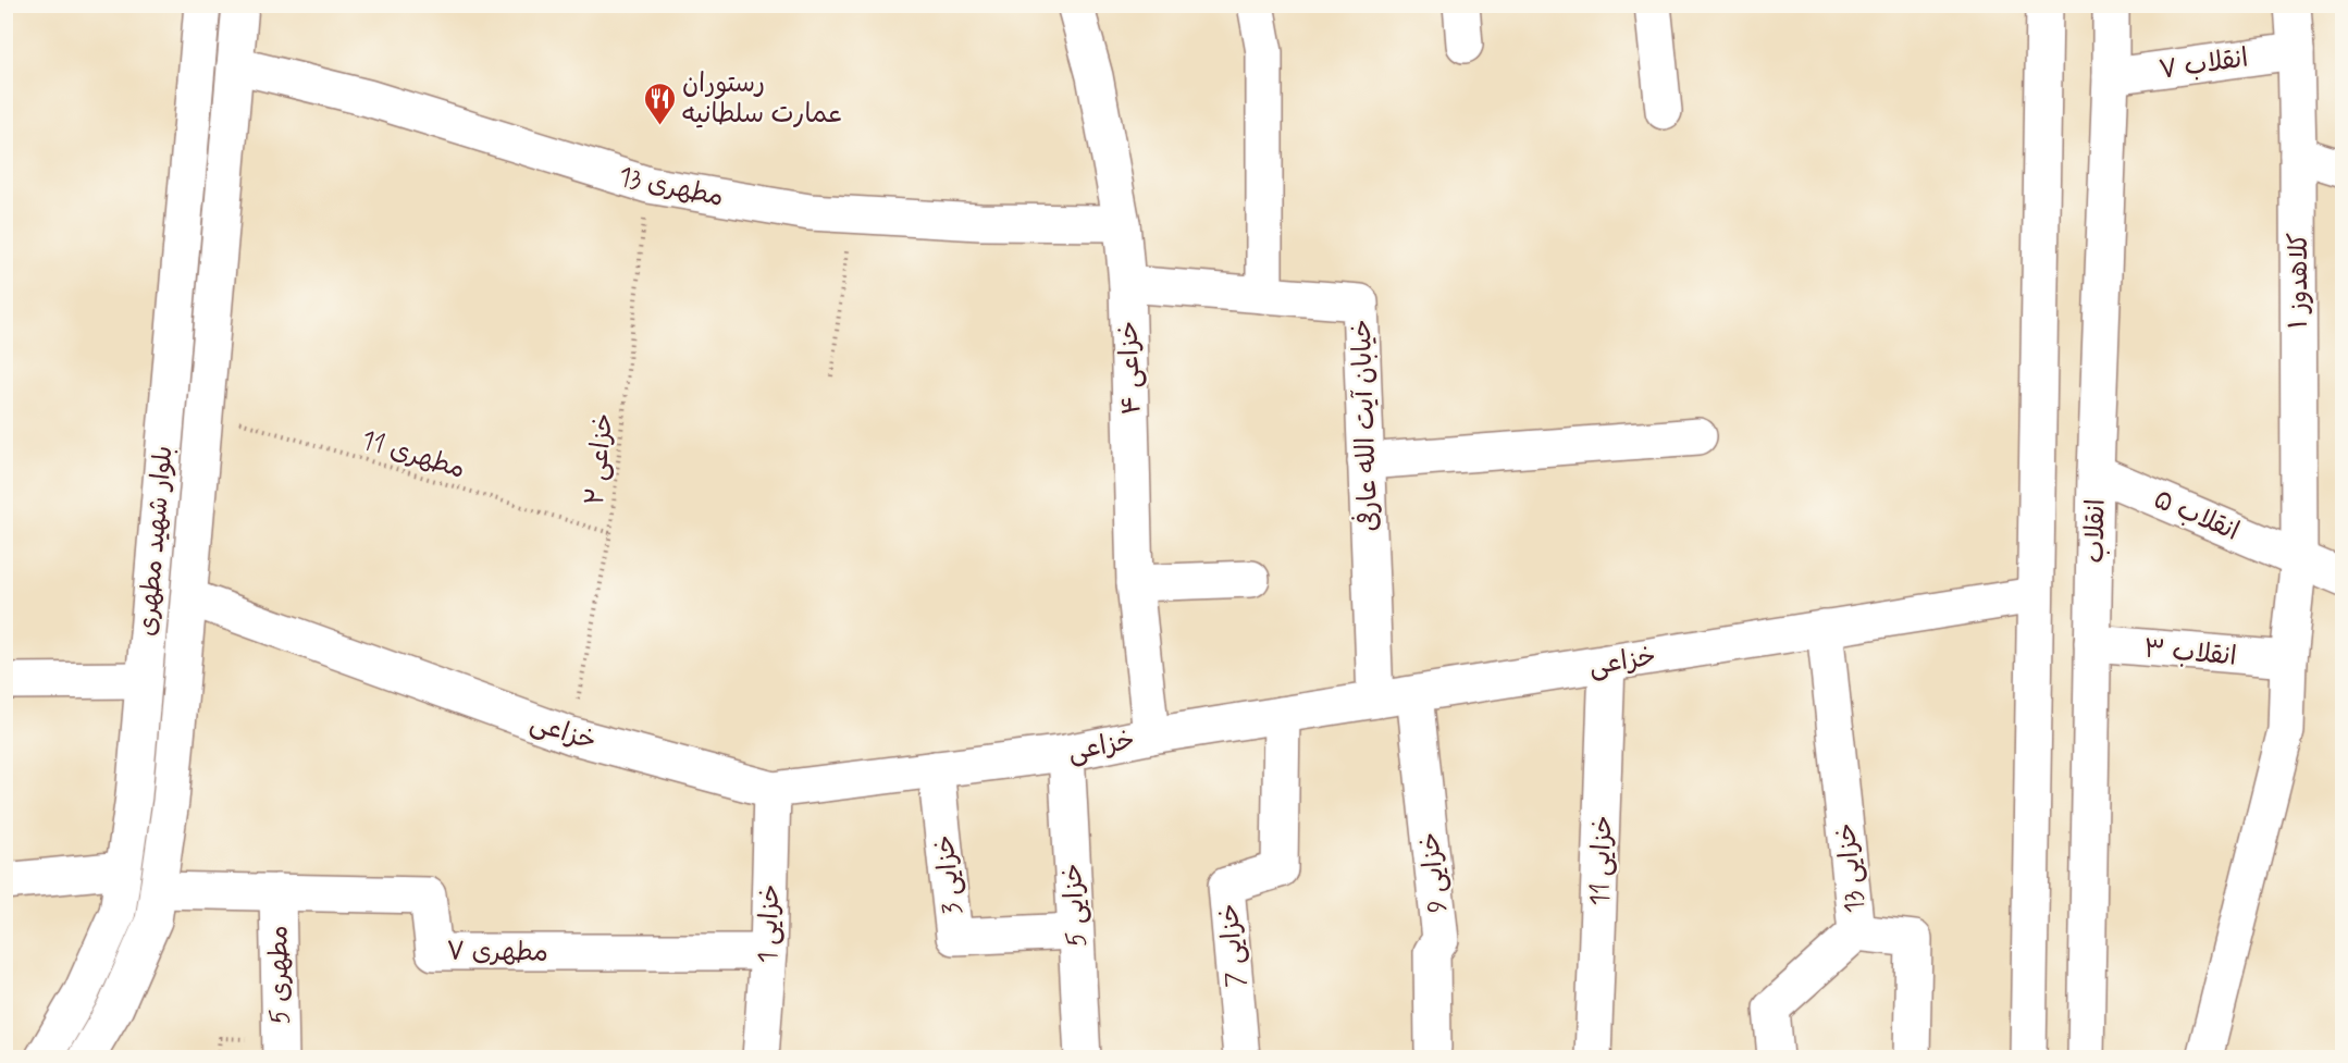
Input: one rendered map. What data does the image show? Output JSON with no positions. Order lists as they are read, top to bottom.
{
  "streets": {
    "street": [
      "انقلاب ۷",
      "مطهری 13",
      "کلاهدوز ۱",
      "خزاعی ۴",
      "خیابان آیت الله عارفی",
      "انقلاب ۵",
      "انقلاب",
      "بلوار شهید مطهری",
      "انقلاب ۳",
      "خزاعی",
      "خزایی 11",
      "خزایی 13",
      "خزایی 9",
      "خزایی 3",
      "خزایی 5",
      "خزایی 1",
      "خزایی 7",
      "مطهری ۷",
      "مطهری 5"
    ],
    "path": ["مطهری 11", "خزاعی ۲"]
  },
  "crossings": [
    ["انقلاب ۷", "کلاهدوز ۱"],
    ["انقلاب ۷", "انقلاب"],
    ["مطهری 13", "خزاعی ۴"],
    ["مطهری 13", "خزاعی ۲"],
    ["مطهری 13", "بلوار شهید مطهری"],
    ["کلاهدوز ۱", "انقلاب ۵"],
    ["کلاهدوز ۱", "انقلاب ۳"],
    ["خزاعی ۴", "خزاعی"],
    ["خیابان آیت الله عارفی", "خزاعی"],
    ["مطهری 11", "خزاعی ۲"],
    ["مطهری 11", "بلوار شهید مطهری"],
    ["خزاعی ۲", "خزاعی"],
    ["انقلاب ۵", "انقلاب"],
    ["انقلاب", "انقلاب ۳"],
    ["بلوار شهید مطهری", "خزاعی"],
    ["بلوار شهید مطهری", "مطهری ۷"],
    ["خزاعی", "خزایی 11"],
    ["خزاعی", "خزایی 13"],
    ["خزاعی", "خزایی 9"],
    ["خزاعی", "خزایی 3"],
    ["خزاعی", "خزایی 5"],
    ["خزاعی", "خزایی 1"],
    ["خزاعی", "خزایی 7"],
    ["خزایی 3", "خزایی 5"],
    ["خزایی 1", "مطهری ۷"],
    ["مطهری ۷", "مطهری 5"]
  ],
  "places": {
    "restaurant": ["رستوران عمارت سلطانیه"]
  }
}
